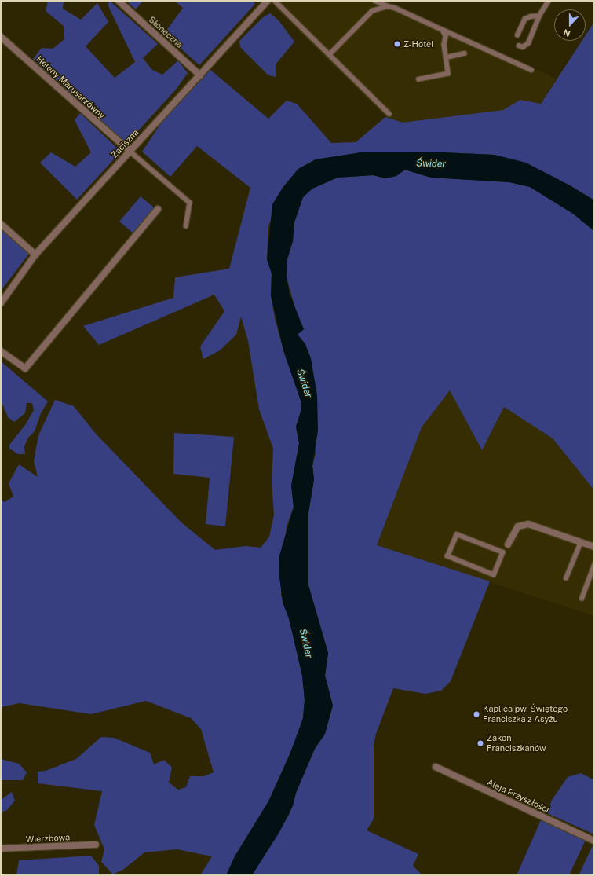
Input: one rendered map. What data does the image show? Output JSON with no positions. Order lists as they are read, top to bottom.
{
  "streets": {
    "street": [
      "Słoneczna",
      "Heleny Marusarzówny",
      "Zaciszna",
      "Aleja Przyszłości",
      "Wierzbowa"
    ]
  },
  "crossings": [
    ["Słoneczna", "Zaciszna"],
    ["Heleny Marusarzówny", "Zaciszna"]
  ],
  "water": ["Świder"],
  "places": ["Z-Hotel", "Kaplica pw. Świętego Franciszka z Asyżu", "Zakon Franciszkanów"],
  "north": "bottom"
}
